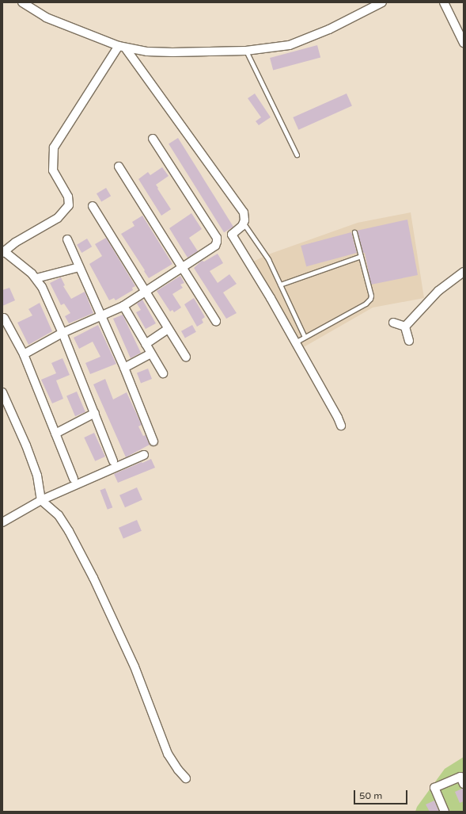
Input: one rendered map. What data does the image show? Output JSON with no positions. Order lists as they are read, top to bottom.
{
  "scale_bar": "50 m"
}
